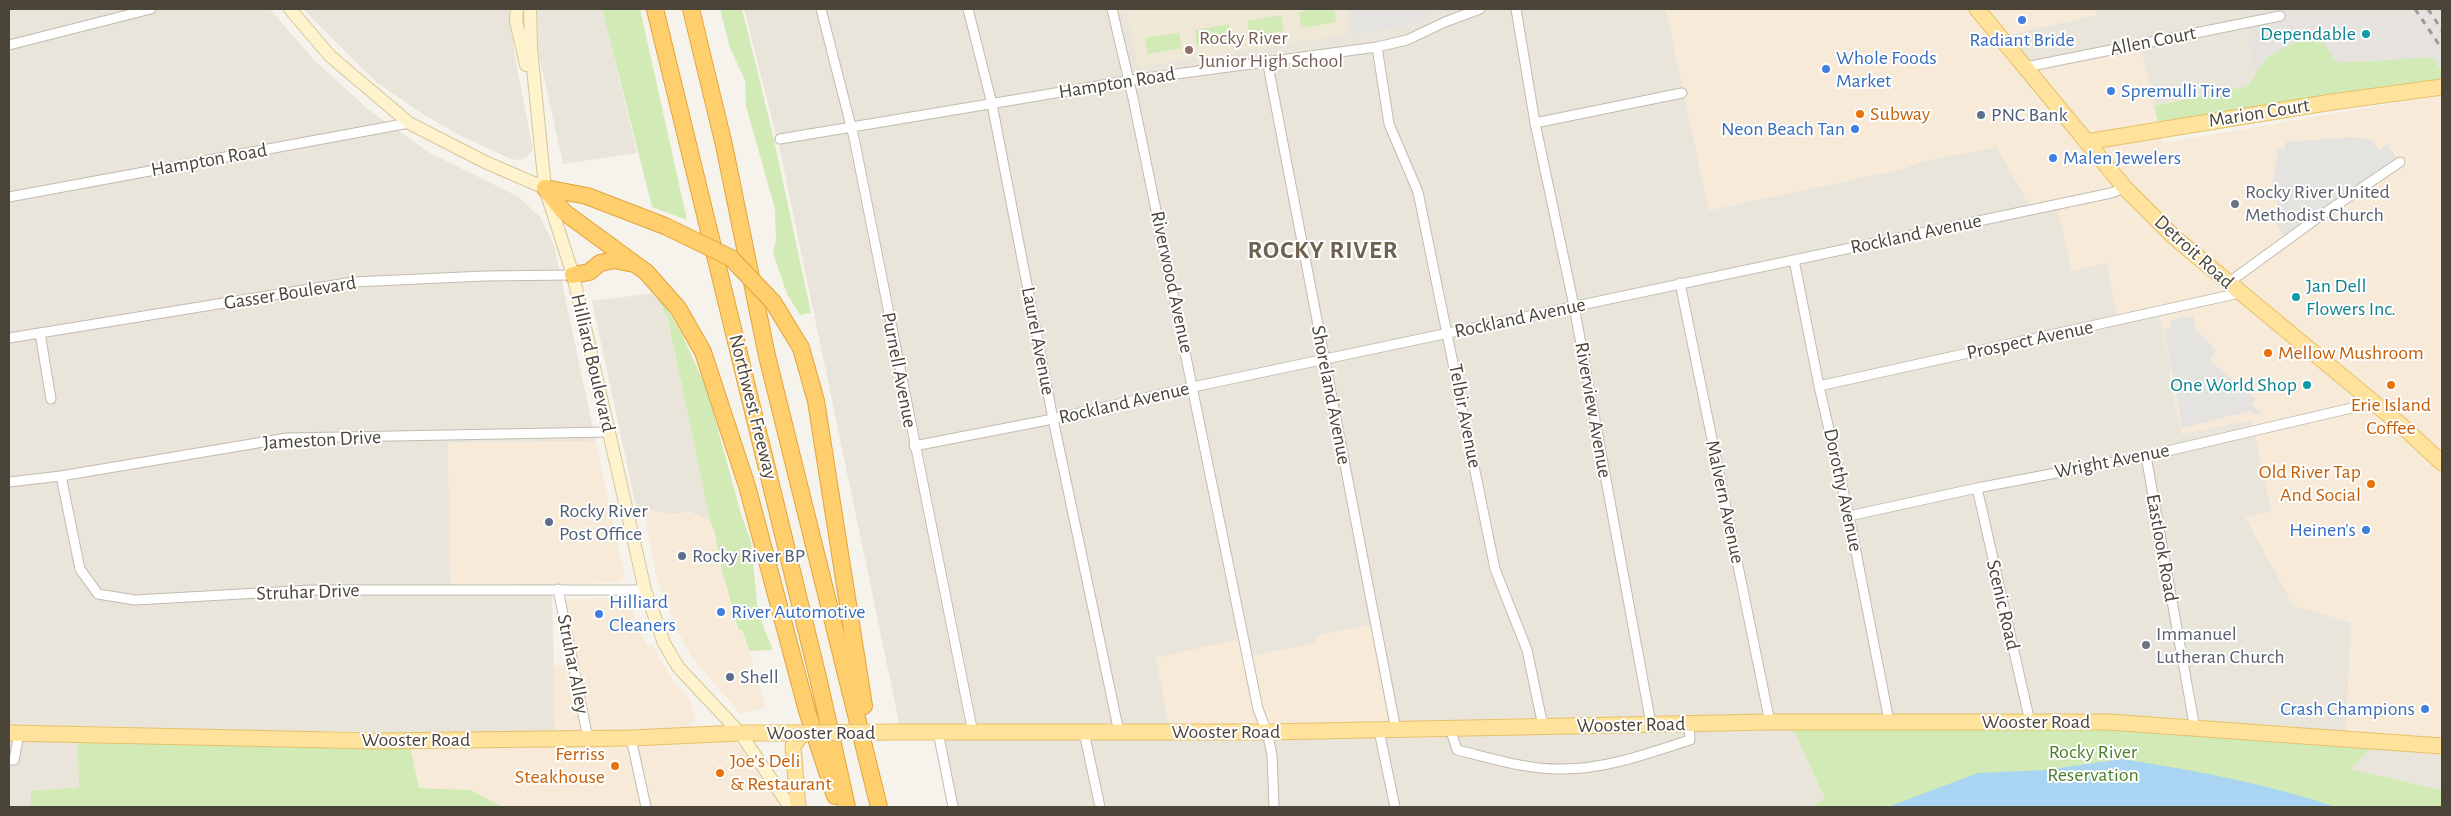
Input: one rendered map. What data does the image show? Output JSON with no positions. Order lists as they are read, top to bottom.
{
  "streets": {
    "highway": ["Northwest Freeway"],
    "main road": [
      "Marion Court",
      "Detroit Road",
      "Hilliard Boulevard",
      "Wooster Road"
    ],
    "street": [
      "Allen Court",
      "Hampton Road",
      "Rockland Avenue",
      "Riverwood Avenue",
      "Gasser Boulevard",
      "Prospect Avenue",
      "Laurel Avenue",
      "Purnell Avenue",
      "Shoreland Avenue",
      "Riverview Avenue",
      "Telbir Avenue",
      "Jameston Drive",
      "Wright Avenue",
      "Dorothy Avenue",
      "Malvern Avenue",
      "Eastlook Road",
      "Struhar Drive",
      "Scenic Road",
      "Struhar Alley"
    ]
  },
  "crossings": [
    ["Allen Court", "Detroit Road"],
    ["Hampton Road", "Riverwood Avenue"],
    ["Hampton Road", "Laurel Avenue"],
    ["Hampton Road", "Purnell Avenue"],
    ["Hampton Road", "Shoreland Avenue"],
    ["Hampton Road", "Telbir Avenue"],
    ["Marion Court", "Detroit Road"],
    ["Rockland Avenue", "Detroit Road"],
    ["Rockland Avenue", "Riverwood Avenue"],
    ["Rockland Avenue", "Laurel Avenue"],
    ["Rockland Avenue", "Purnell Avenue"],
    ["Rockland Avenue", "Shoreland Avenue"],
    ["Rockland Avenue", "Riverview Avenue"],
    ["Rockland Avenue", "Telbir Avenue"],
    ["Rockland Avenue", "Dorothy Avenue"],
    ["Rockland Avenue", "Malvern Avenue"],
    ["Detroit Road", "Prospect Avenue"],
    ["Detroit Road", "Wright Avenue"],
    ["Riverwood Avenue", "Wooster Road"],
    ["Gasser Boulevard", "Hilliard Boulevard"],
    ["Prospect Avenue", "Dorothy Avenue"],
    ["Laurel Avenue", "Wooster Road"],
    ["Hilliard Boulevard", "Jameston Drive"],
    ["Hilliard Boulevard", "Struhar Drive"],
    ["Hilliard Boulevard", "Wooster Road"],
    ["Purnell Avenue", "Wooster Road"],
    ["Shoreland Avenue", "Wooster Road"],
    ["Riverview Avenue", "Wooster Road"],
    ["Telbir Avenue", "Wooster Road"],
    ["Jameston Drive", "Struhar Drive"],
    ["Wright Avenue", "Dorothy Avenue"],
    ["Wright Avenue", "Eastlook Road"],
    ["Wright Avenue", "Scenic Road"],
    ["Dorothy Avenue", "Wooster Road"],
    ["Malvern Avenue", "Wooster Road"],
    ["Eastlook Road", "Wooster Road"],
    ["Struhar Drive", "Struhar Alley"],
    ["Scenic Road", "Wooster Road"],
    ["Struhar Alley", "Wooster Road"]
  ],
  "districts": ["ROCKY RIVER"],
  "parks": ["Rocky River Reservation"],
  "places": [
    "Radiant Bride",
    "Dependable",
    "Rocky River Junior High School",
    "Whole Foods Market",
    "Spremulli Tire",
    "Subway",
    "PNC Bank",
    "Neon Beach Tan",
    "Malen Jewelers",
    "Rocky River United Methodist Church",
    "Jan Dell Flowers Inc.",
    "Mellow Mushroom",
    "One World Shop",
    "Erie Island Coffee",
    "Old River Tap And Social",
    "Rocky River Post Office",
    "Heinen's",
    "Rocky River BP",
    "River Automotive",
    "Hilliard Cleaners",
    "Immanuel Lutheran Church",
    "Shell",
    "Crash Champions",
    "Ferriss Steakhouse",
    "Joe's Deli & Restaurant"
  ]
}
